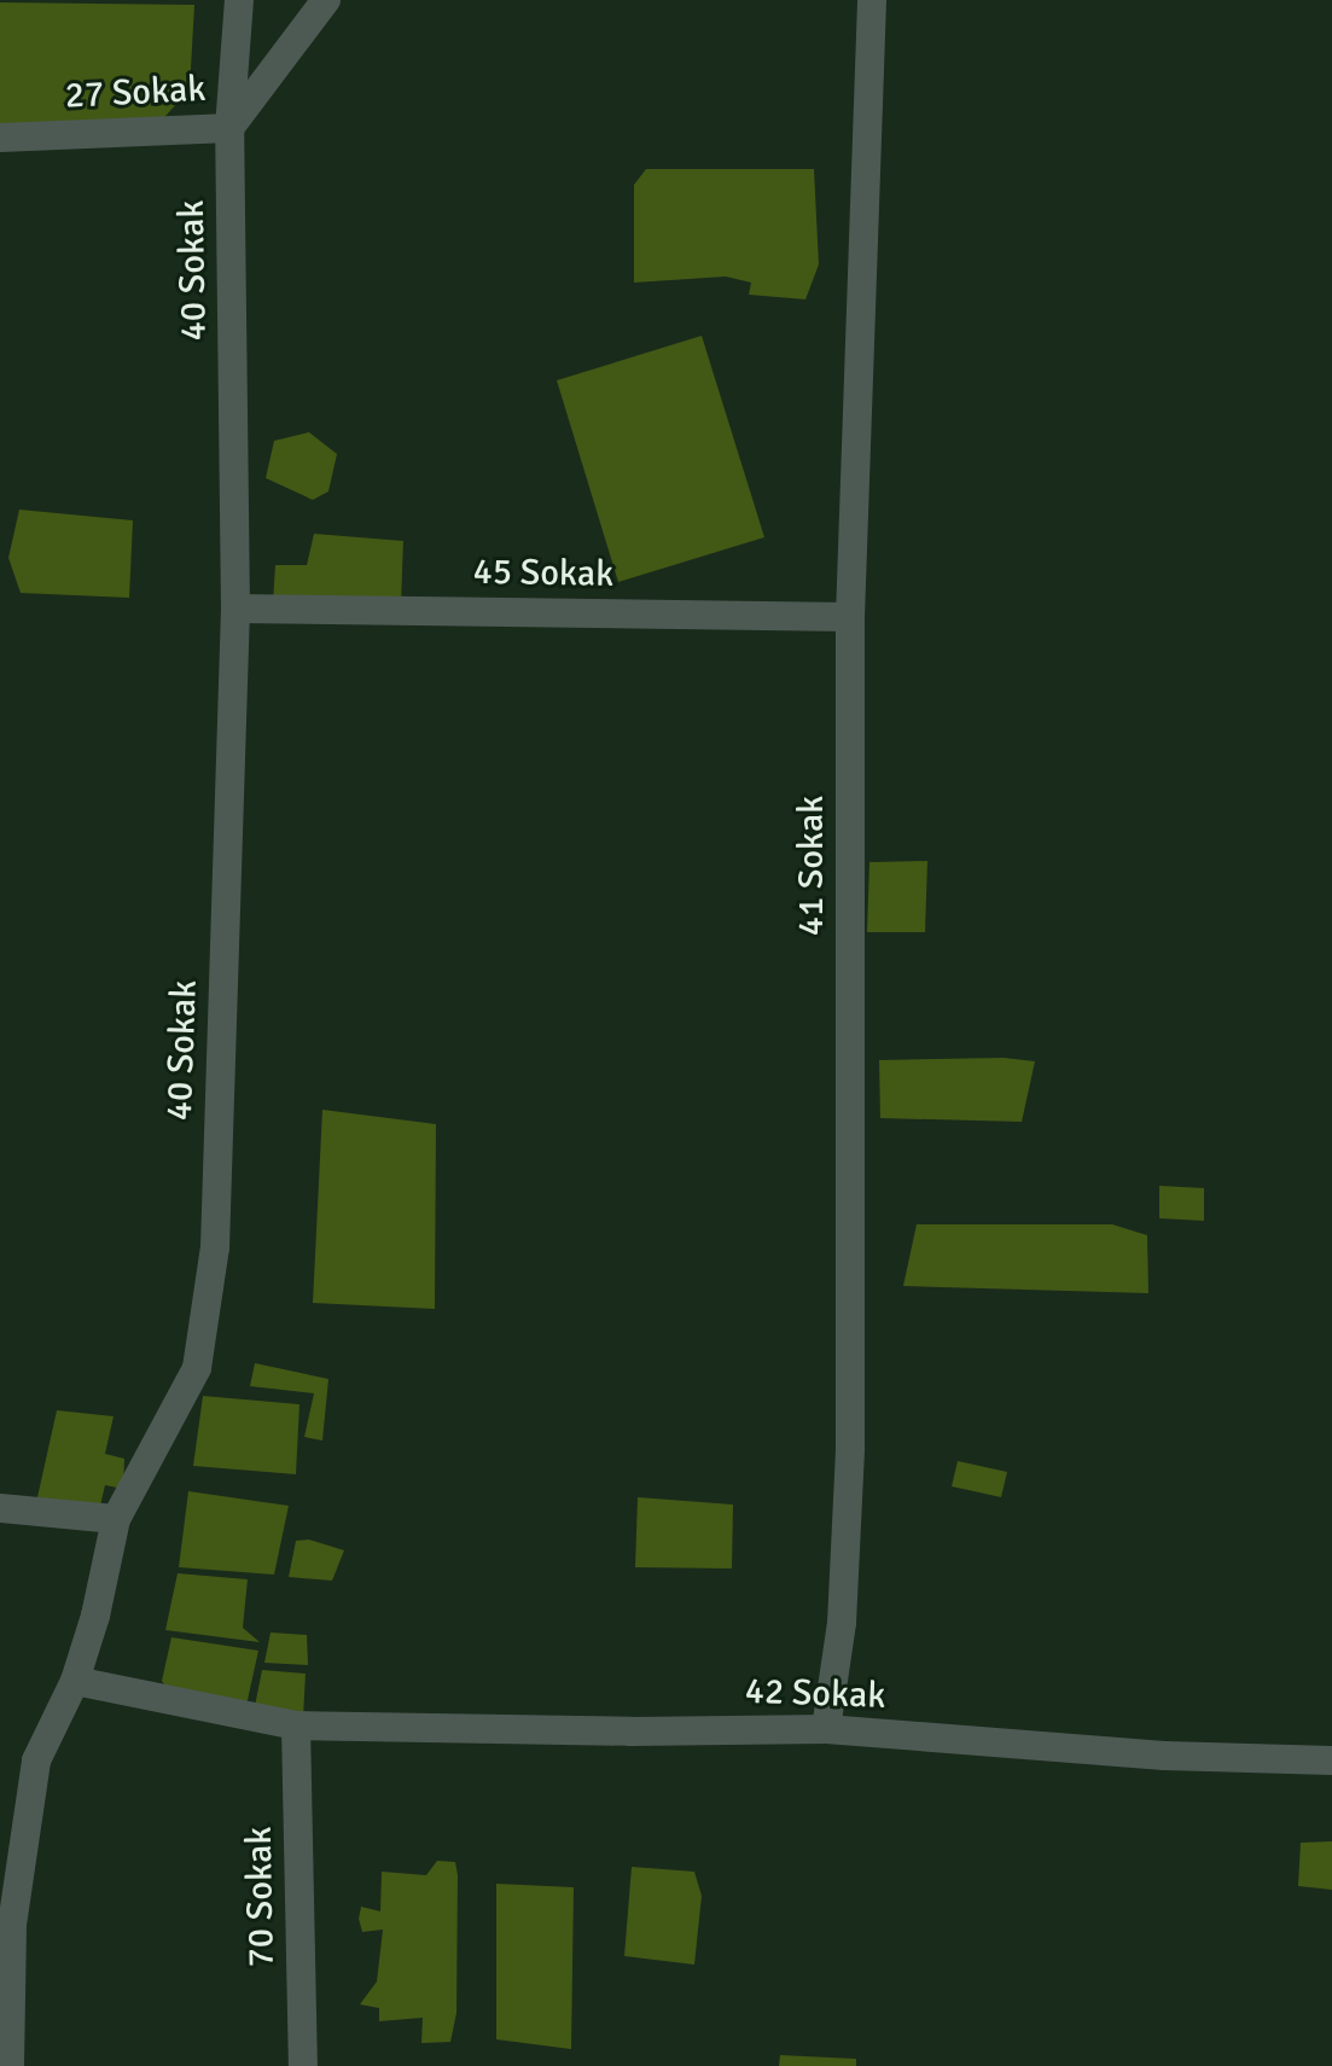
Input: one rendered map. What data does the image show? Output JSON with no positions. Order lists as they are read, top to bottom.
{
  "streets": {
    "street": [
      "27 Sokak",
      "40 Sokak",
      "45 Sokak",
      "41 Sokak",
      "42 Sokak",
      "70 Sokak"
    ]
  },
  "crossings": [
    ["27 Sokak", "40 Sokak"],
    ["40 Sokak", "45 Sokak"],
    ["40 Sokak", "42 Sokak"],
    ["45 Sokak", "41 Sokak"],
    ["41 Sokak", "42 Sokak"],
    ["42 Sokak", "70 Sokak"]
  ]
}
